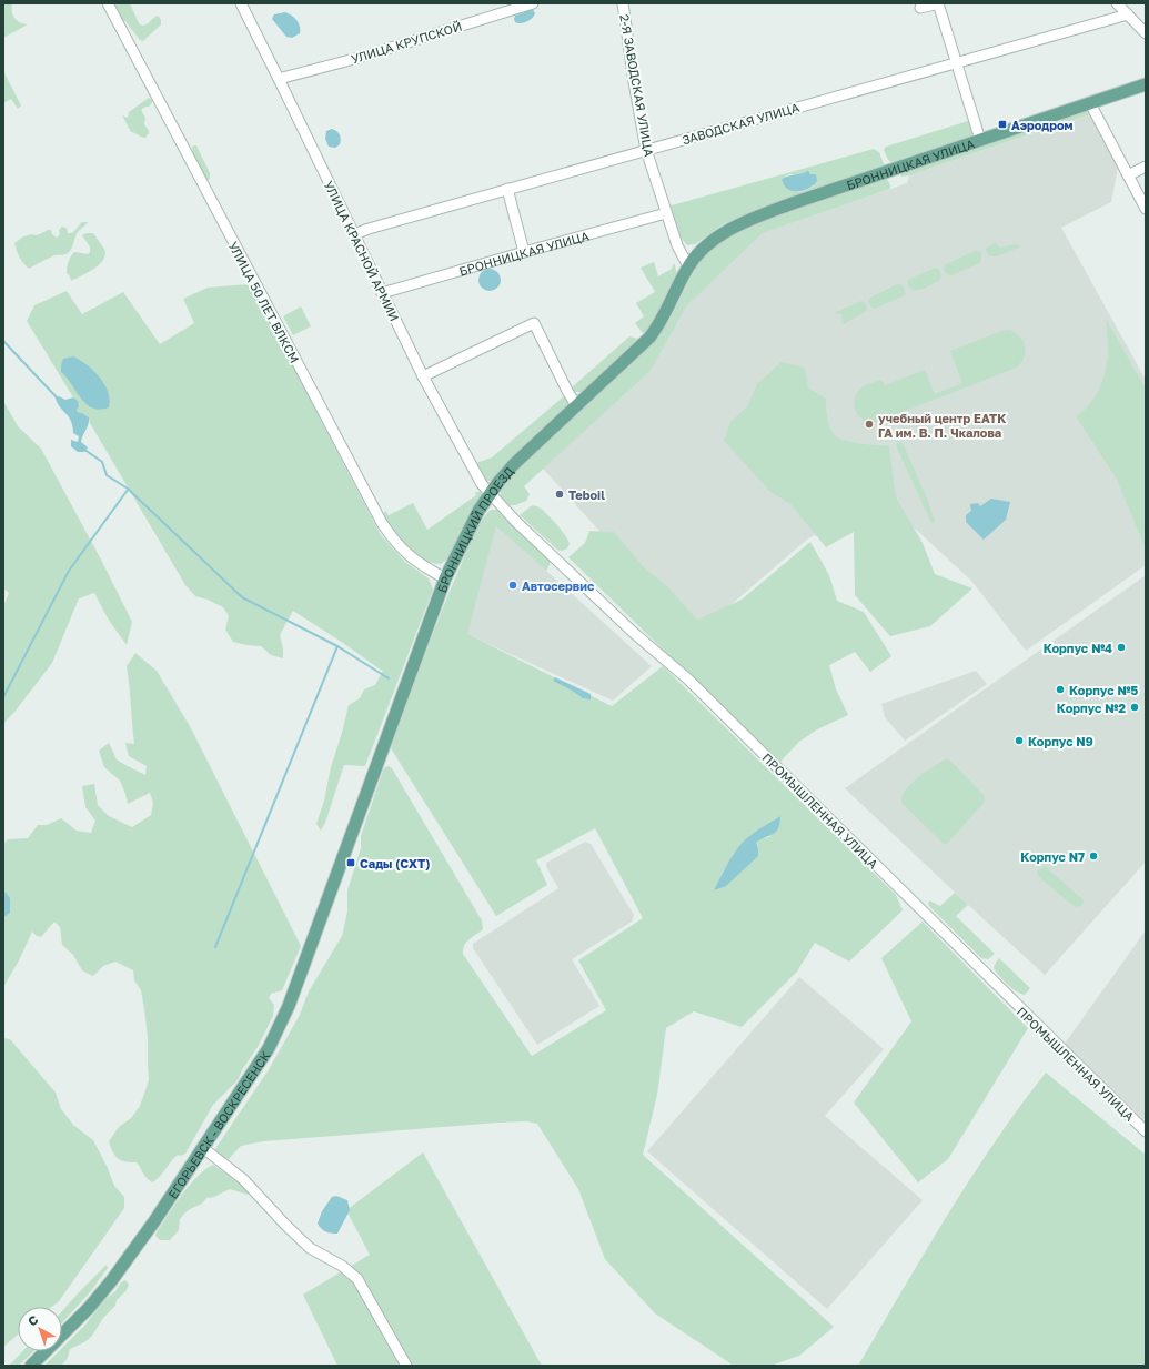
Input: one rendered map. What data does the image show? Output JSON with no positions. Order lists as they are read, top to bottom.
{
  "streets": {
    "main road": ["БРОННИЦКАЯ УЛИЦА", "БРОННИЦКИЙ ПРОЕЗД", "ЕГОРЬЕВСК - ВОСКРЕСЕНСК"],
    "street": [
      "УЛИЦА КРУПСКОЙ",
      "2-Я ЗАВОДСКАЯ УЛИЦА",
      "ЗАВОДСКАЯ УЛИЦА",
      "УЛИЦА КРАСНОЙ АРМИИ",
      "УЛИЦА 50 ЛЕТ ВЛКСМ",
      "ПРОМЫШЛЕННАЯ УЛИЦА"
    ]
  },
  "crossings": [
    ["УЛИЦА КРУПСКОЙ", "УЛИЦА КРАСНОЙ АРМИИ"],
    ["2-Я ЗАВОДСКАЯ УЛИЦА", "ЗАВОДСКАЯ УЛИЦА"],
    ["2-Я ЗАВОДСКАЯ УЛИЦА", "БРОННИЦКАЯ УЛИЦА"],
    ["2-Я ЗАВОДСКАЯ УЛИЦА", "БРОННИЦКИЙ ПРОЕЗД"],
    ["ЗАВОДСКАЯ УЛИЦА", "УЛИЦА КРАСНОЙ АРМИИ"],
    ["БРОННИЦКАЯ УЛИЦА", "УЛИЦА КРАСНОЙ АРМИИ"],
    ["БРОННИЦКАЯ УЛИЦА", "БРОННИЦКИЙ ПРОЕЗД"],
    ["УЛИЦА КРАСНОЙ АРМИИ", "БРОННИЦКИЙ ПРОЕЗД"],
    ["УЛИЦА КРАСНОЙ АРМИИ", "ПРОМЫШЛЕННАЯ УЛИЦА"],
    ["УЛИЦА 50 ЛЕТ ВЛКСМ", "БРОННИЦКИЙ ПРОЕЗД"],
    ["БРОННИЦКИЙ ПРОЕЗД", "ПРОМЫШЛЕННАЯ УЛИЦА"],
    ["БРОННИЦКИЙ ПРОЕЗД", "ЕГОРЬЕВСК - ВОСКРЕСЕНСК"]
  ],
  "places": {
    "transit": ["Аэродром", "Сады (СХТ)"],
    "other": [
      "учебный центр ЕАТК ГА им. В. П. Чкалова",
      "Teboil",
      "Автосервис",
      "Корпус №4",
      "Корпус №5",
      "Корпус №2",
      "Корпус N9",
      "Корпус N7"
    ]
  },
  "north": "top left"
}
